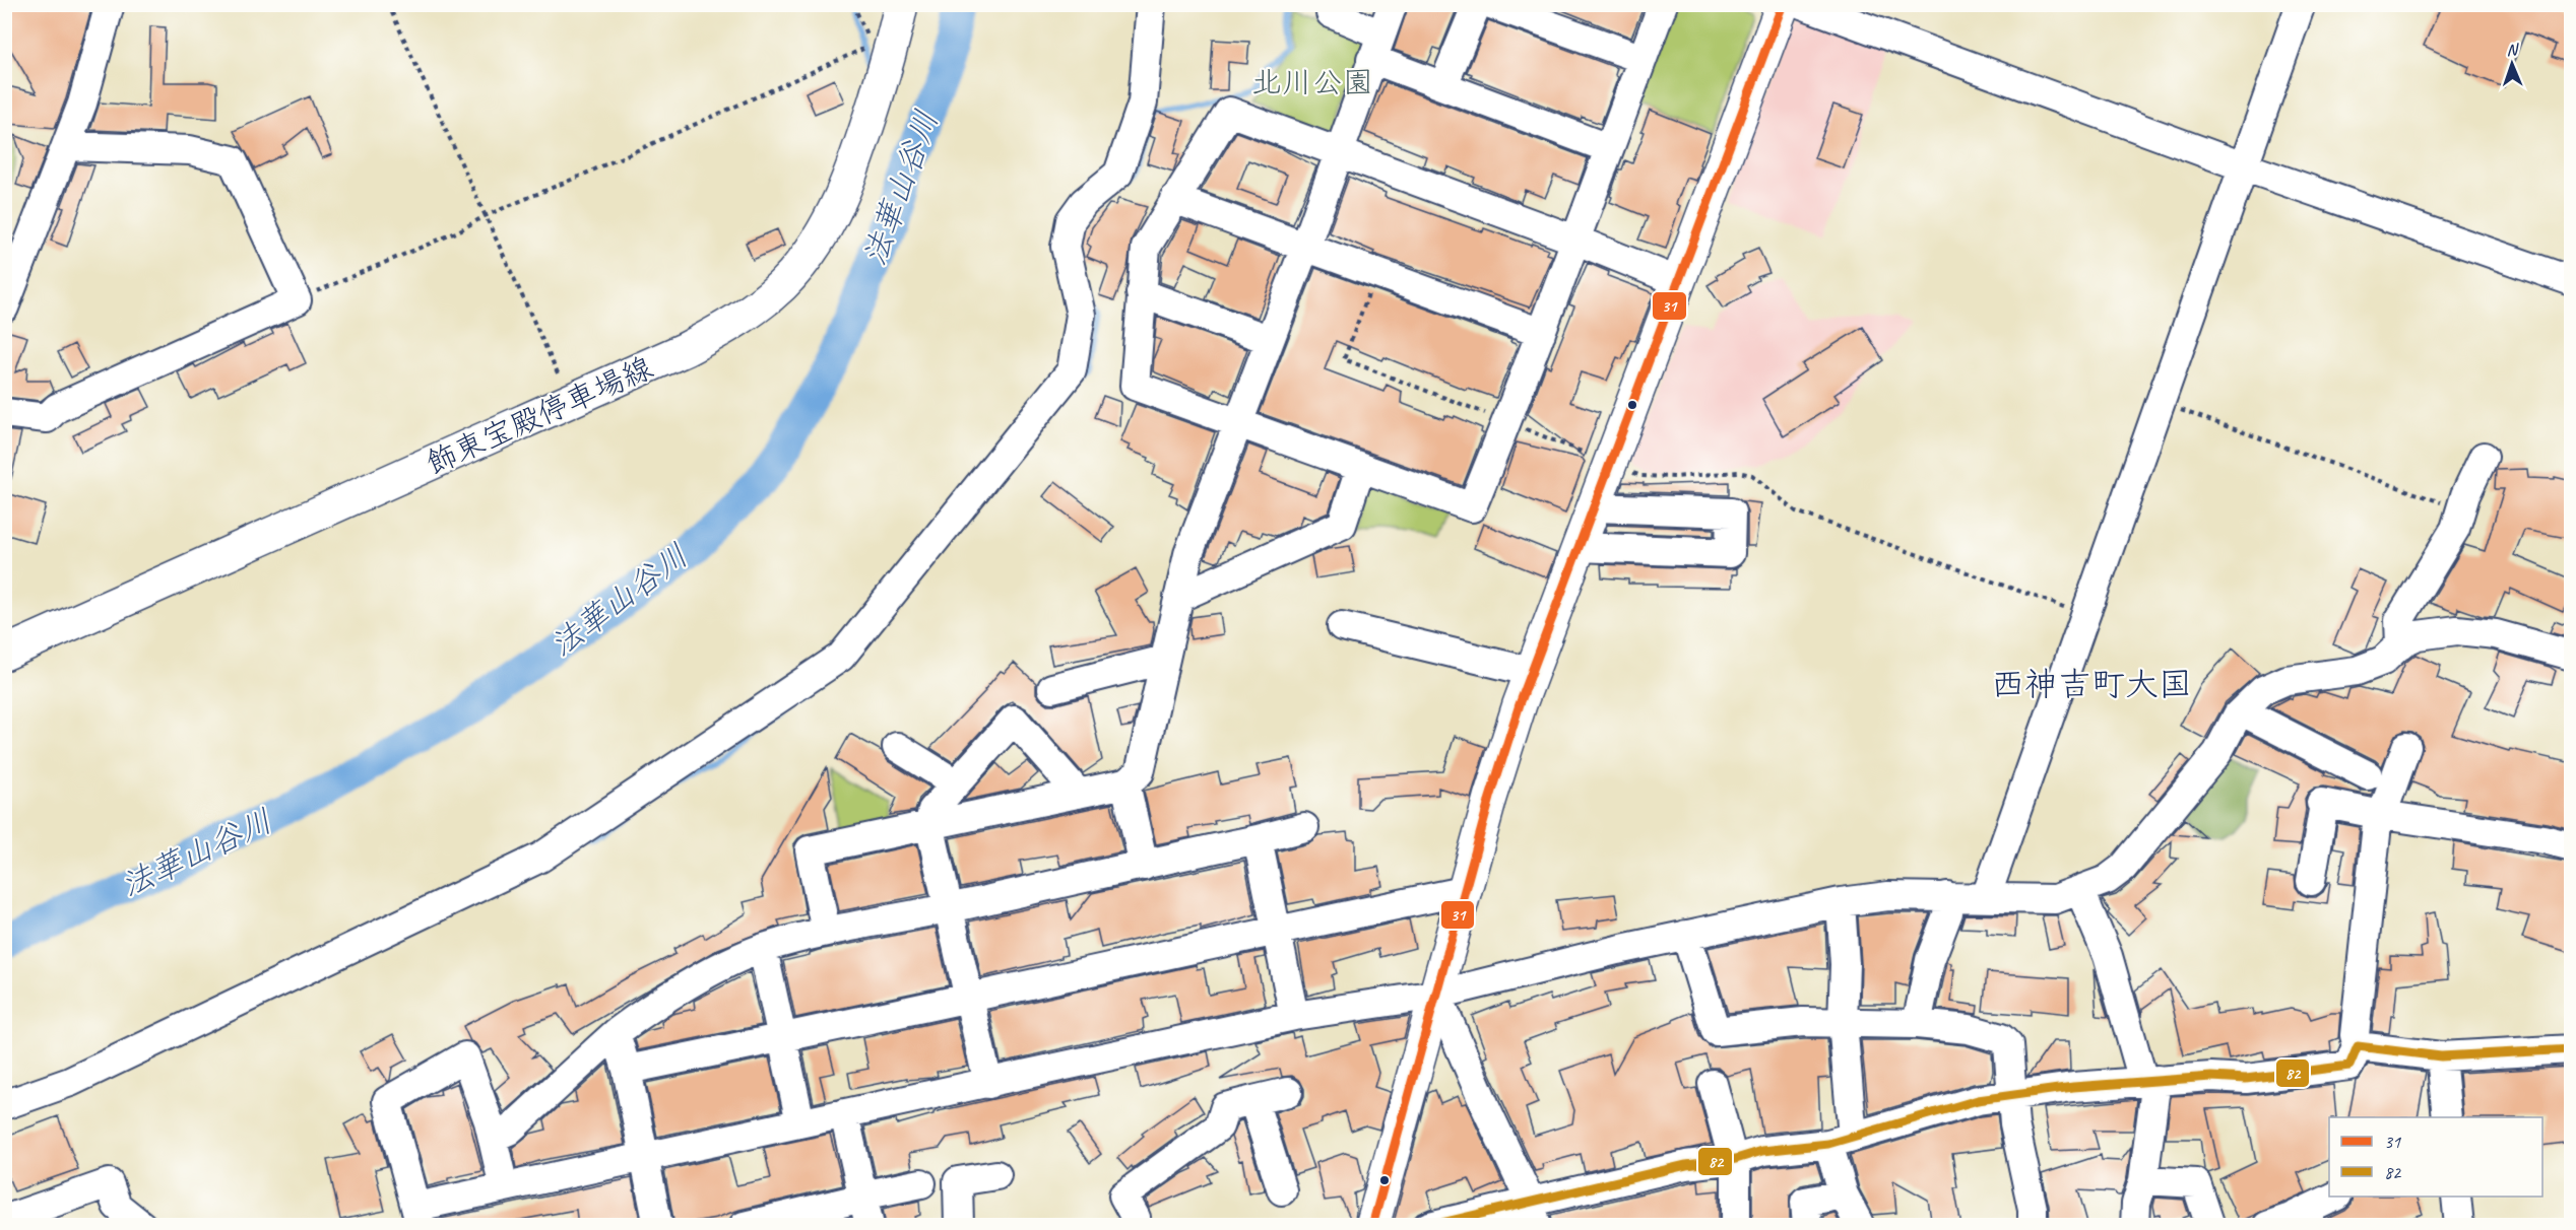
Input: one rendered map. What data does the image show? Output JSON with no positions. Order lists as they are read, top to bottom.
{
  "streets": {
    "main road": ["飾東宝殿停車場線"]
  },
  "districts": ["西神吉町大国"],
  "water": ["法華山谷川"],
  "parks": ["北川公園"],
  "lines": ["transit line 31", "transit line 82"],
  "legend": ["31", "82"],
  "north": "top"
}
